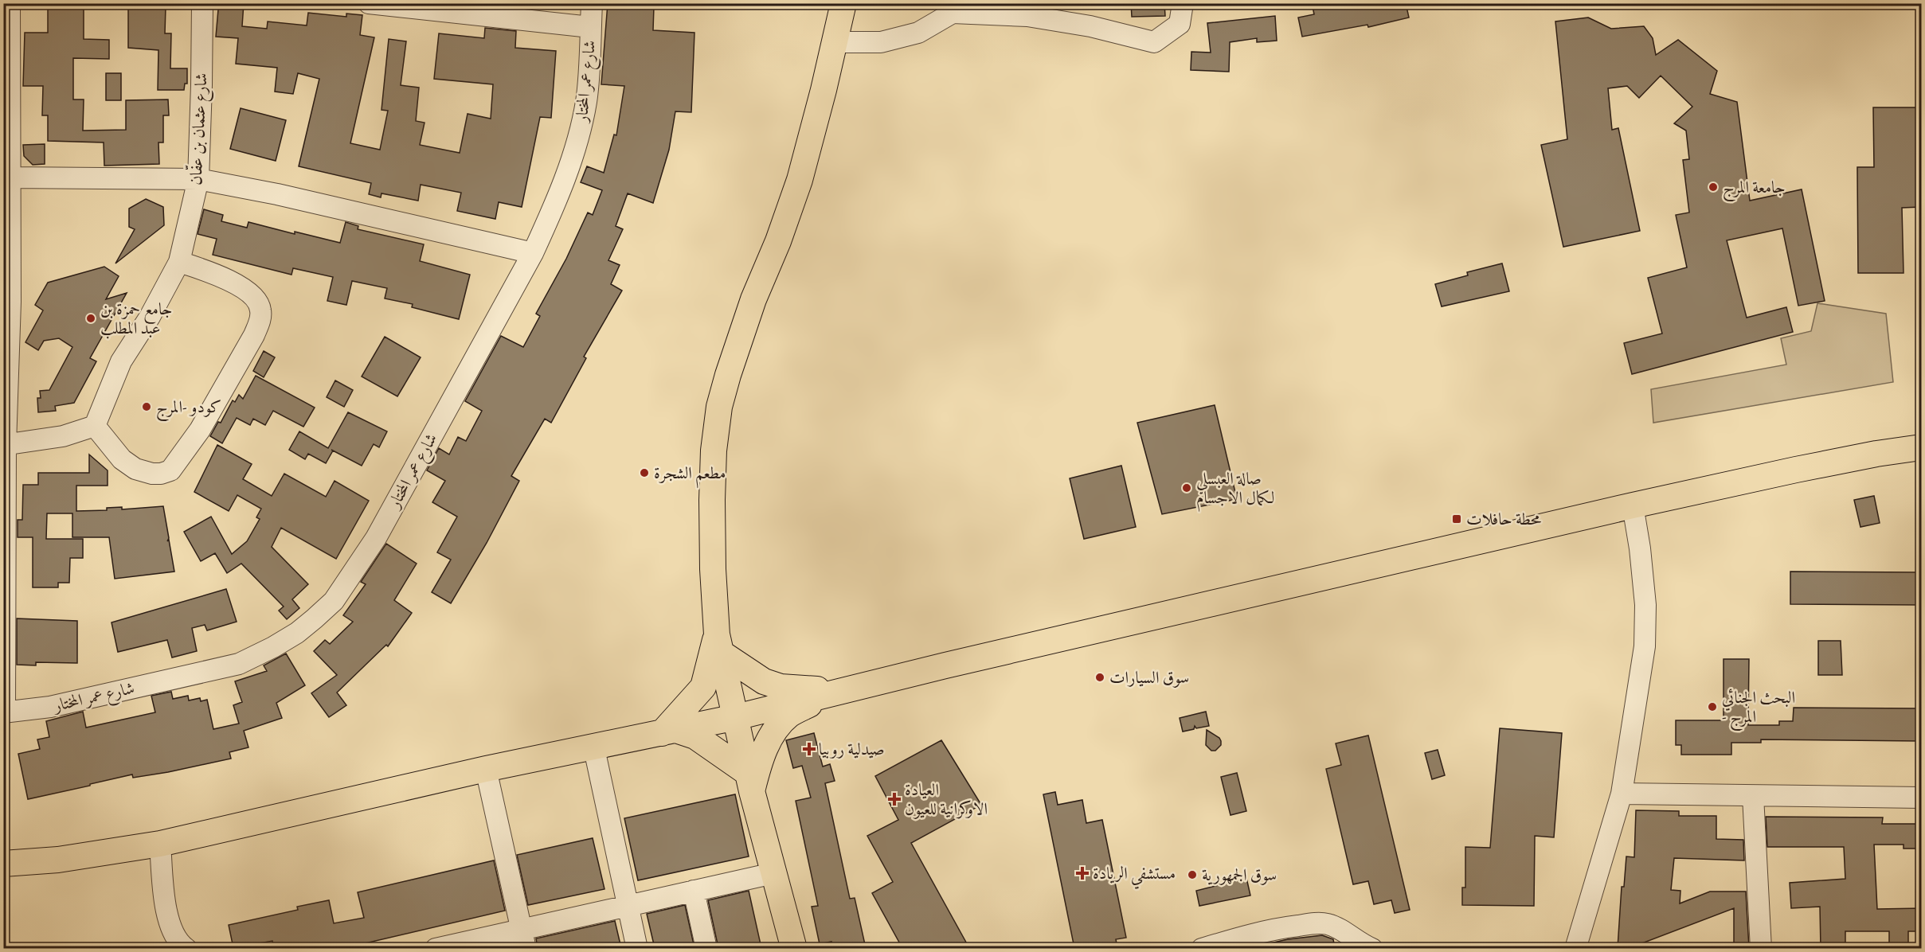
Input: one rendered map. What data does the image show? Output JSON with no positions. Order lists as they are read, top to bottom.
{
  "streets": {
    "street": ["شارع عمر المختار", "شارع عثمان بن عفّان"]
  },
  "places": {
    "other": [
      "جامعة المرج",
      "جامع حمزة بن عبد المطلب",
      "كودو -المرج",
      "مطعم الشجرة",
      "صالة العبسلي لكمال الاجسام",
      "سوق السيارات",
      "البحث الجنائي - المرج",
      "سوق الجمهورية"
    ],
    "transit": ["محطة حافلات"],
    "health": ["صيدلية روبيا", "العيادة الاوكرانية للعيون", "مستشفي الريادة"]
  }
}
